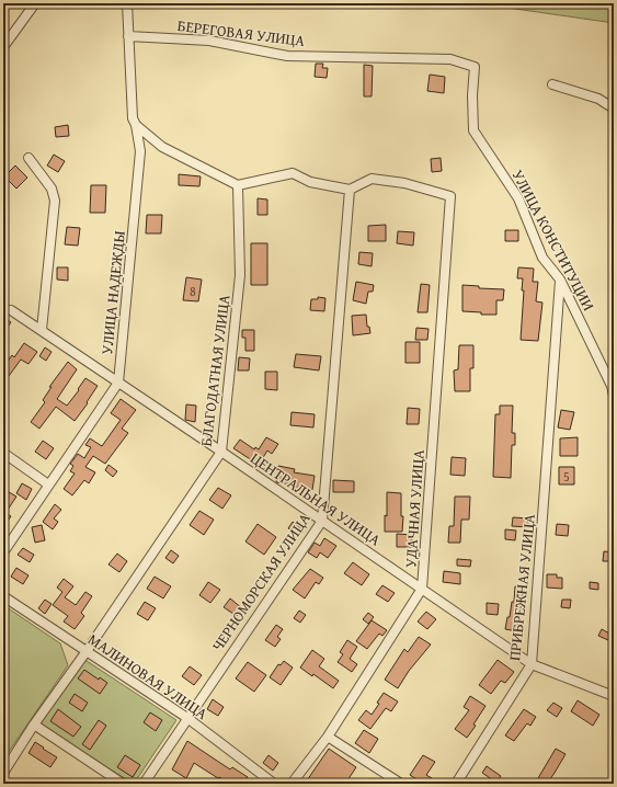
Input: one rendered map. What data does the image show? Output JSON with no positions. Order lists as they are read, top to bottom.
{
  "streets": {
    "street": [
      "БЕРЕГОВАЯ УЛИЦА",
      "УЛИЦА КОНСТИТУЦИИ",
      "УЛИЦА НАДЕЖДЫ",
      "БЛАГОДАТНАЯ УЛИЦА",
      "ЦЕНТРАЛЬНАЯ УЛИЦА",
      "УДАЧНАЯ УЛИЦА",
      "ЧЕРНОМОРСКАЯ УЛИЦА",
      "ПРИБРЕЖНАЯ УЛИЦА",
      "МАЛИНОВАЯ УЛИЦА"
    ]
  },
  "crossings": [
    ["БЕРЕГОВАЯ УЛИЦА", "УЛИЦА КОНСТИТУЦИИ"],
    ["БЕРЕГОВАЯ УЛИЦА", "УЛИЦА НАДЕЖДЫ"],
    ["УЛИЦА КОНСТИТУЦИИ", "ПРИБРЕЖНАЯ УЛИЦА"],
    ["УЛИЦА НАДЕЖДЫ", "ЦЕНТРАЛЬНАЯ УЛИЦА"],
    ["БЛАГОДАТНАЯ УЛИЦА", "ЦЕНТРАЛЬНАЯ УЛИЦА"],
    ["БЛАГОДАТНАЯ УЛИЦА", "МАЛИНОВАЯ УЛИЦА"],
    ["ЦЕНТРАЛЬНАЯ УЛИЦА", "УДАЧНАЯ УЛИЦА"],
    ["ЦЕНТРАЛЬНАЯ УЛИЦА", "ЧЕРНОМОРСКАЯ УЛИЦА"],
    ["ЦЕНТРАЛЬНАЯ УЛИЦА", "ПРИБРЕЖНАЯ УЛИЦА"],
    ["УДАЧНАЯ УЛИЦА", "ЧЕРНОМОРСКАЯ УЛИЦА"],
    ["ЧЕРНОМОРСКАЯ УЛИЦА", "МАЛИНОВАЯ УЛИЦА"]
  ],
  "house_numbers": ["8", "5"]
}
